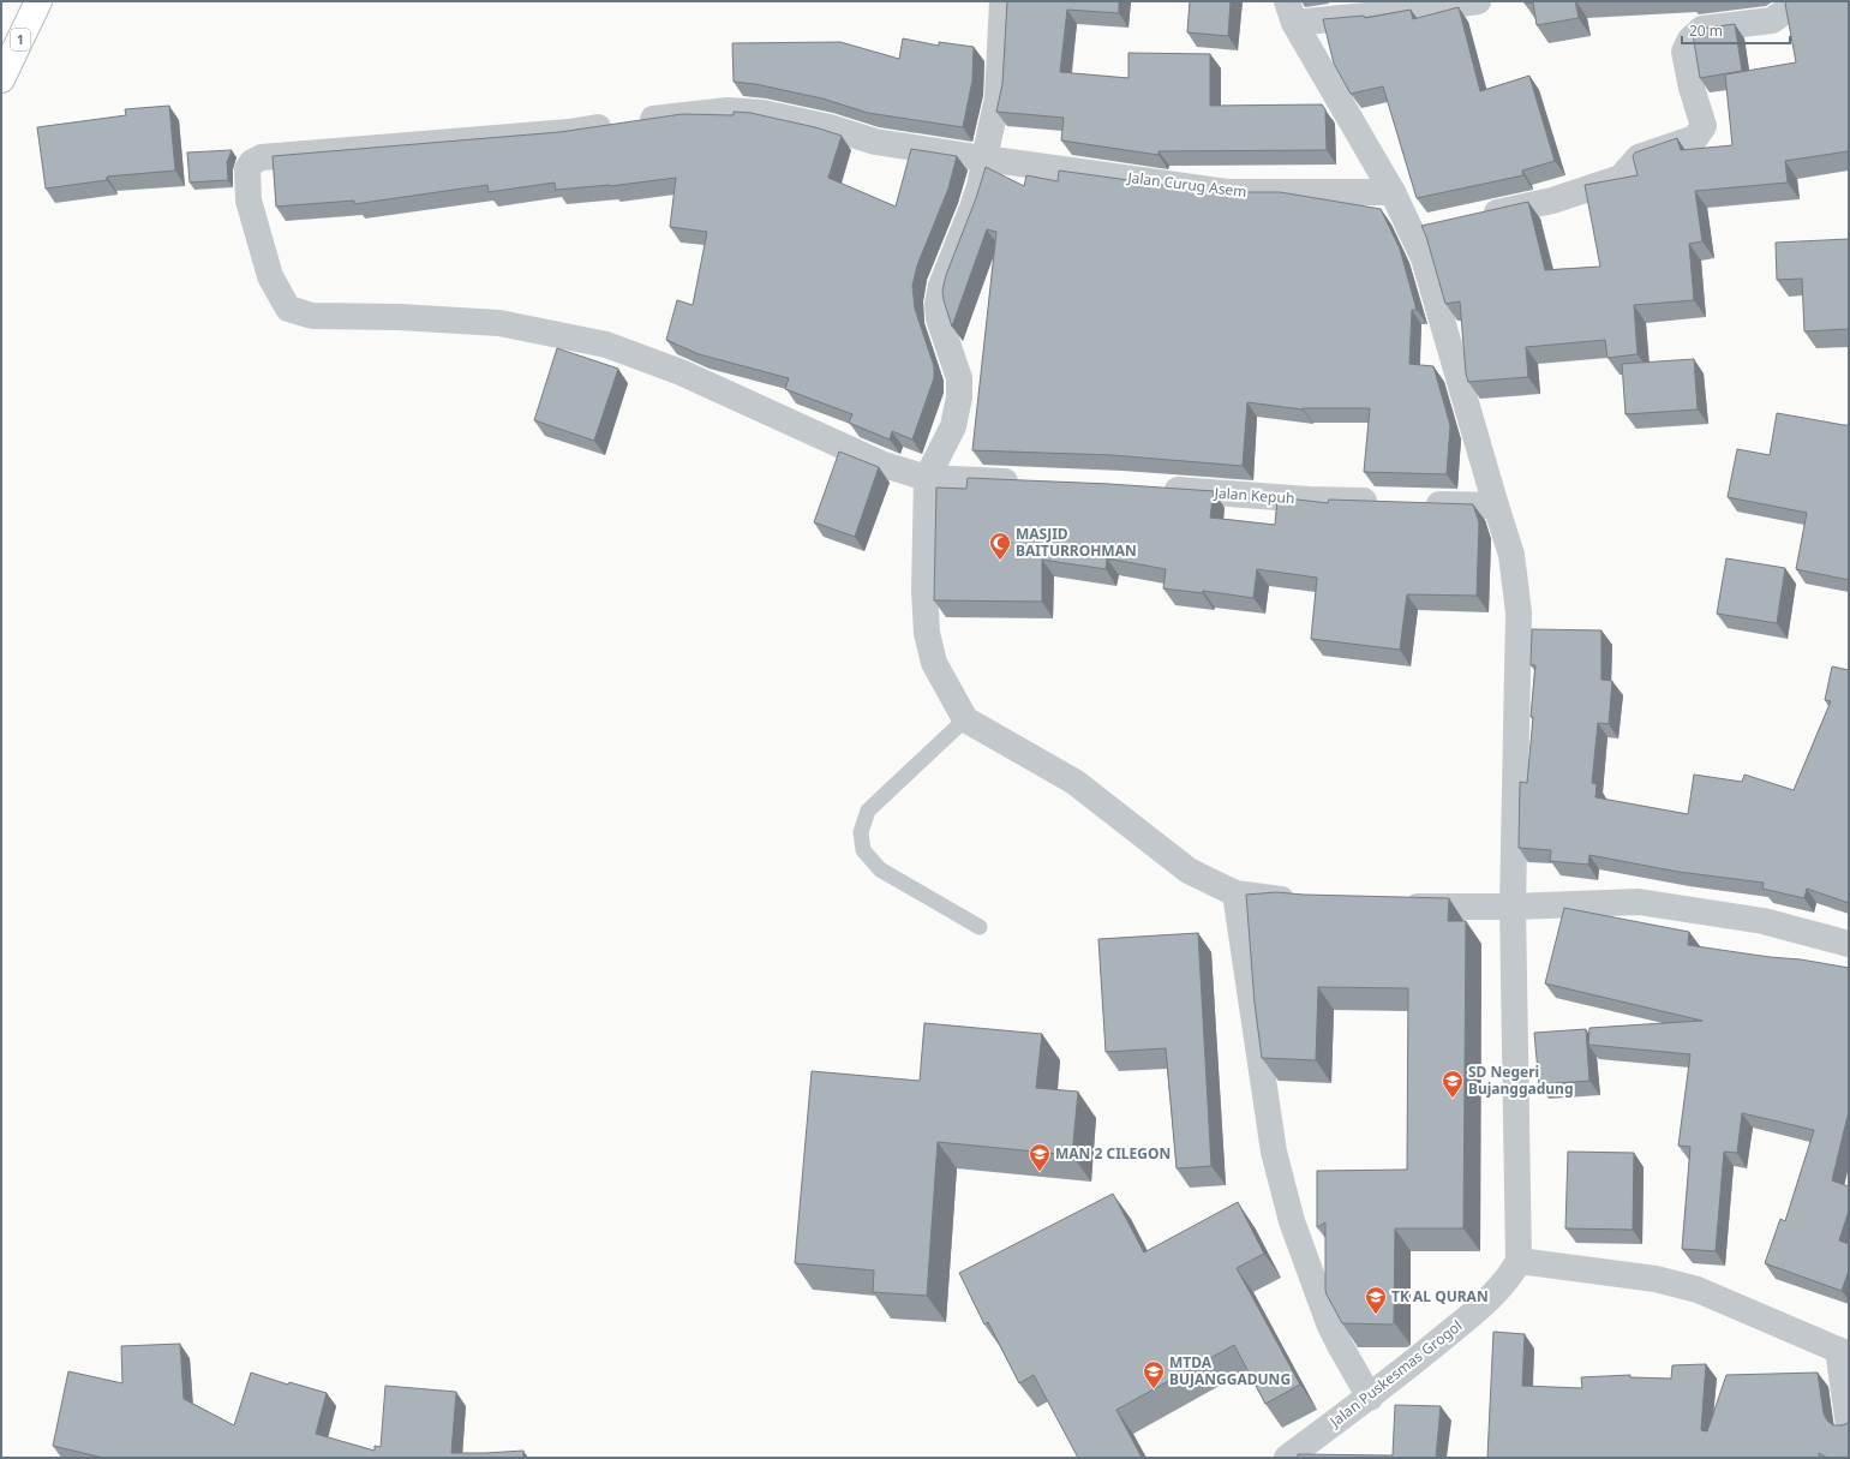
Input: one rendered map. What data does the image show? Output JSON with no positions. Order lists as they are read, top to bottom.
{
  "streets": {
    "highway": ["1"],
    "street": ["Jalan Curug Asem", "Jalan Kepuh", "Jalan Puskesmas Grogol"]
  },
  "places": {
    "mosque": ["MASJID BAITURROHMAN"],
    "school or university": [
      "SD Negeri Bujanggadung",
      "MAN 2 CILEGON",
      "TK AL QURAN",
      "MTDA BUJANGGADUNG"
    ]
  },
  "scale_bar": "20 m"
}
